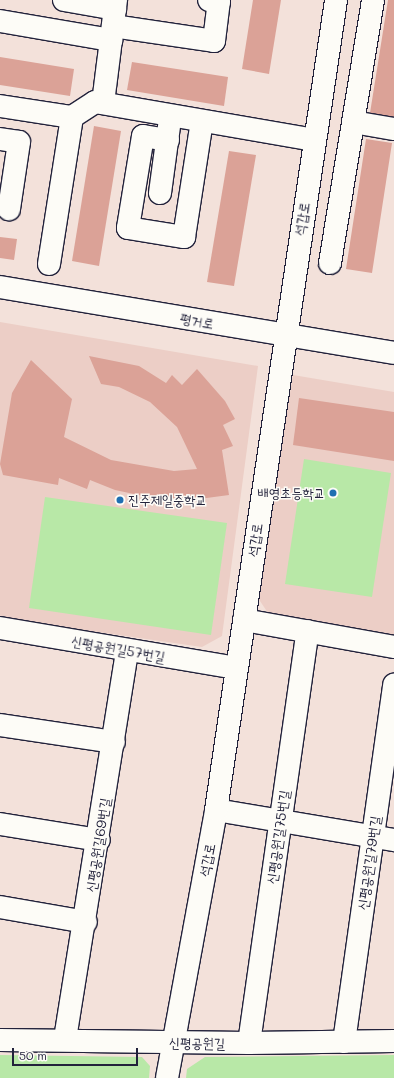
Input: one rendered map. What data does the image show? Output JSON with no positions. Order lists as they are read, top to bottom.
{
  "streets": {
    "street": [
      "석갑로",
      "평거로",
      "신평공원길57번길",
      "신평공원길75번길",
      "신평공원길69번길",
      "신평공원길79번길",
      "신평공원길"
    ]
  },
  "crossings": [
    ["석갑로", "평거로"],
    ["석갑로", "신평공원길57번길"],
    ["석갑로", "신평공원길"],
    ["신평공원길57번길", "신평공원길69번길"],
    ["신평공원길75번길", "신평공원길"],
    ["신평공원길69번길", "신평공원길"],
    ["신평공원길79번길", "신평공원길"]
  ],
  "places": ["배영초등학교", "진주제일중학교"],
  "scale_bar": "50 m"
}
